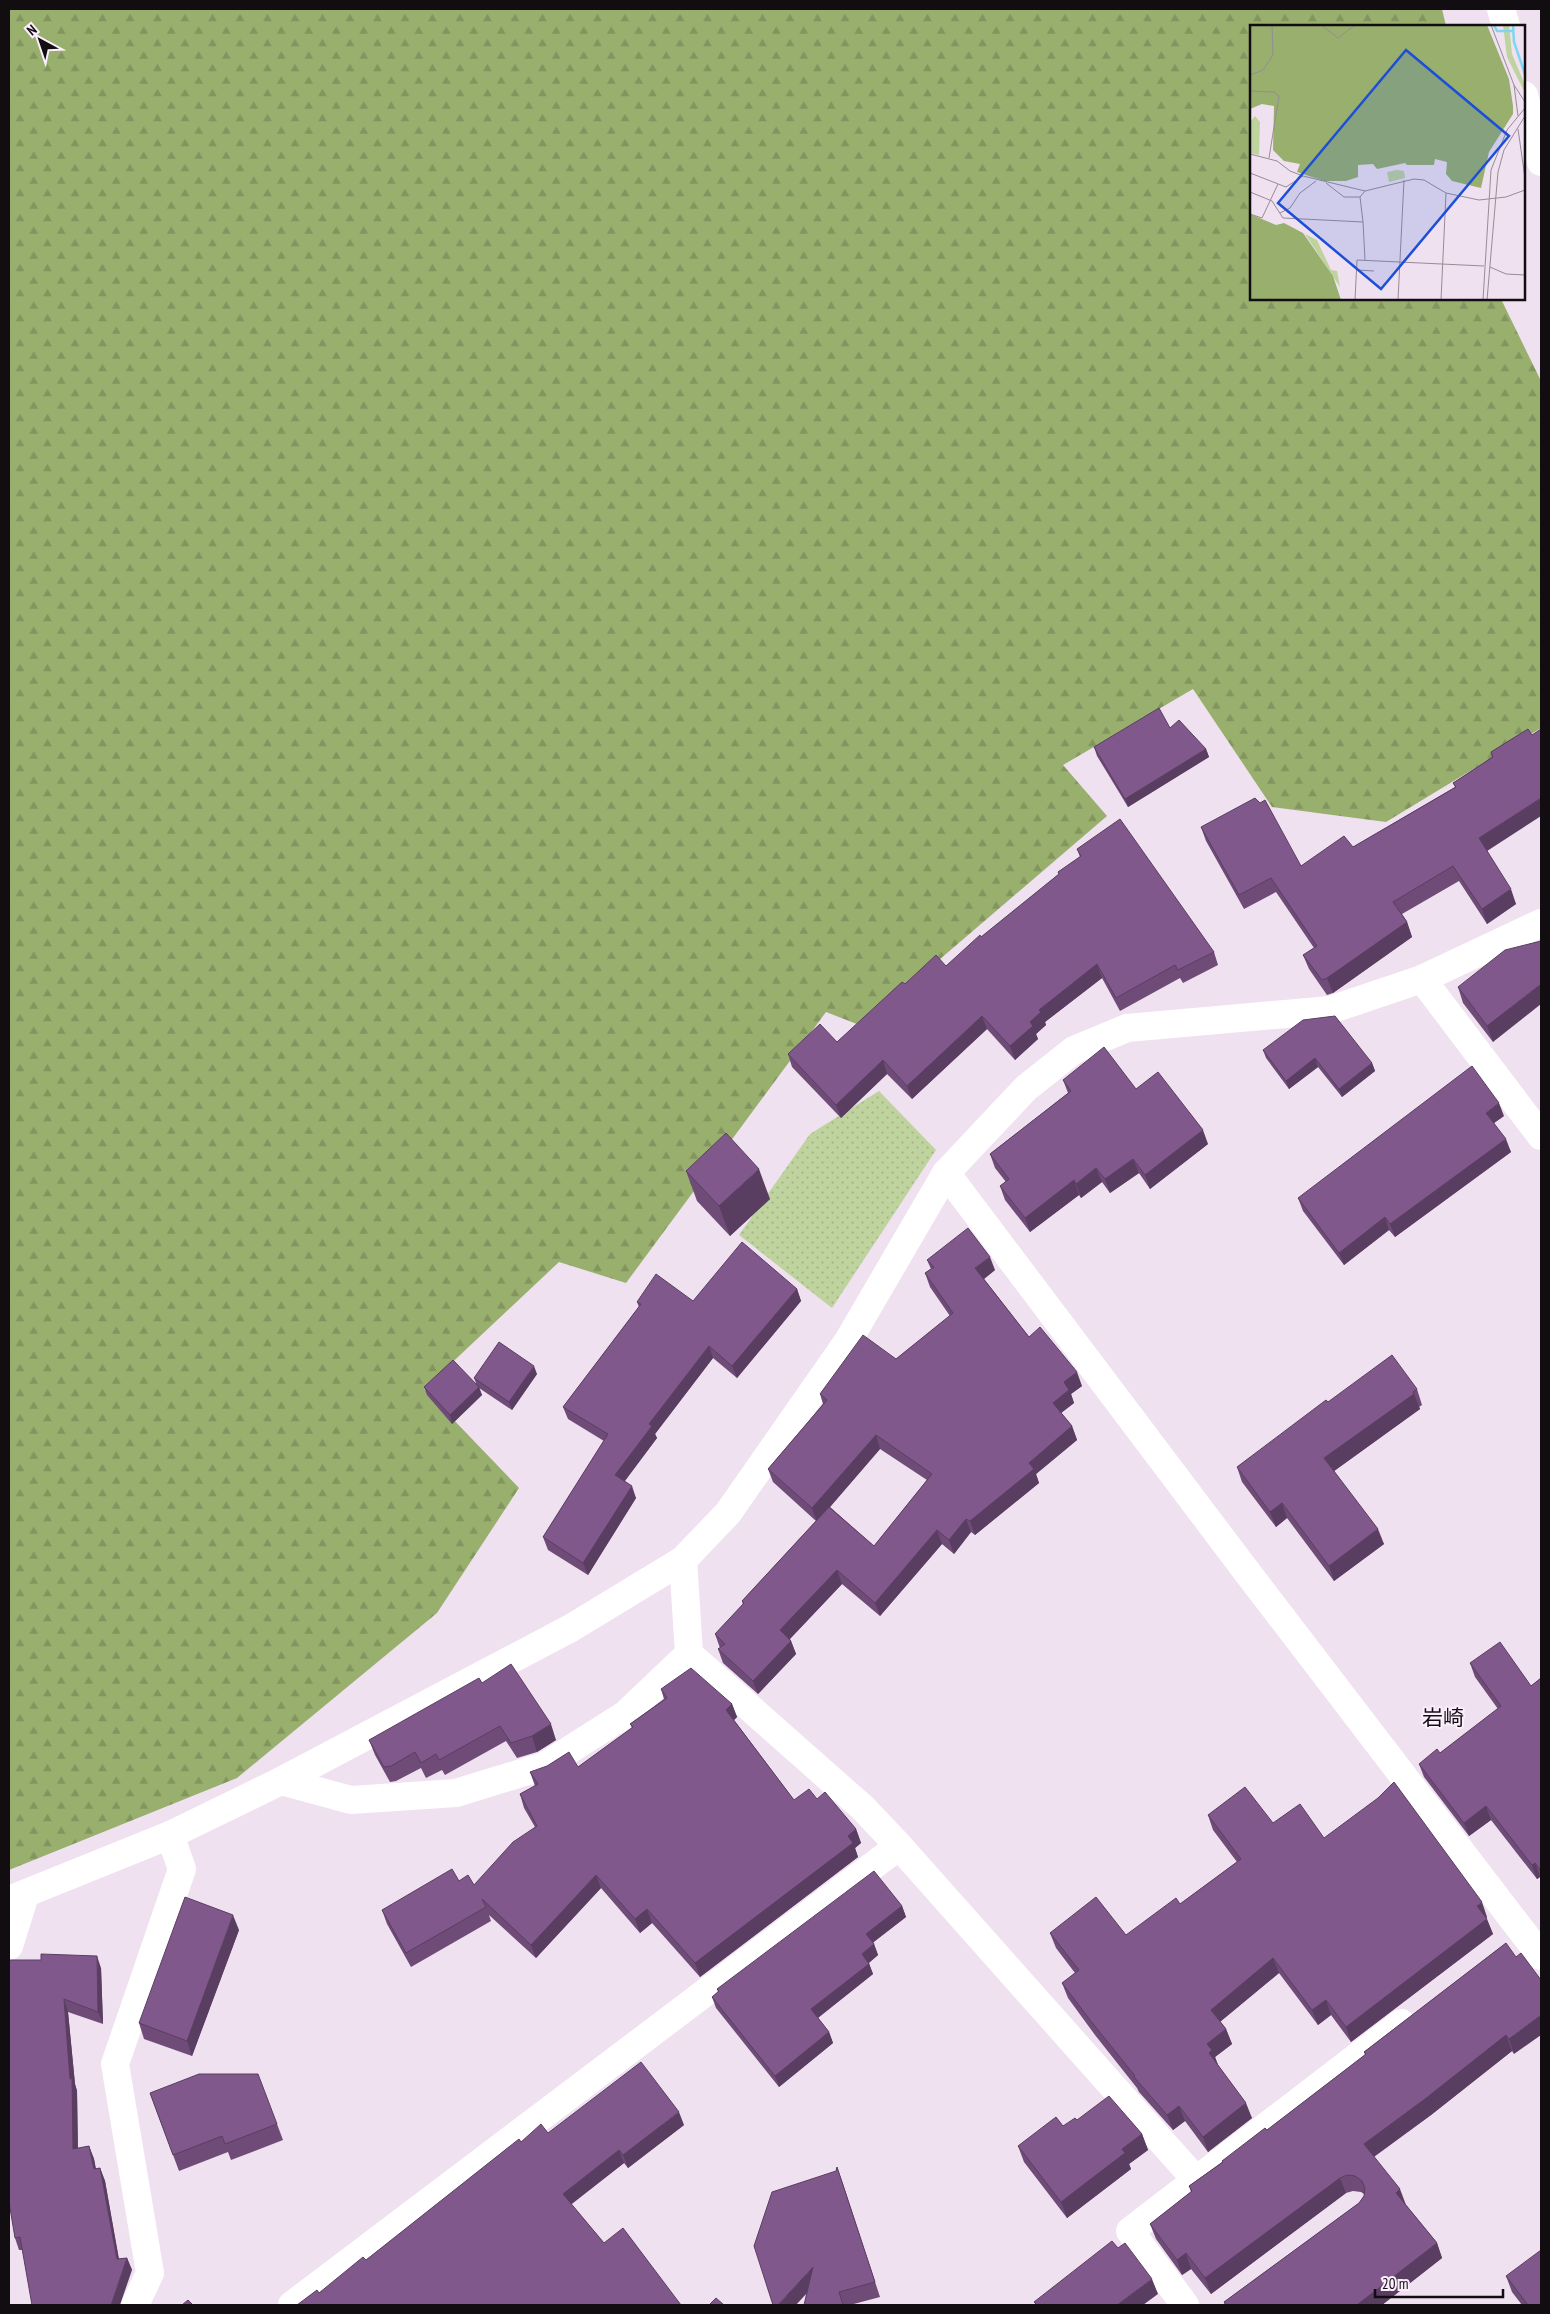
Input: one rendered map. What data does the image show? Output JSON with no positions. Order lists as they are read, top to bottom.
{
  "districts": ["岩崎"],
  "scale_bar": "20 m",
  "north": "top left"
}
